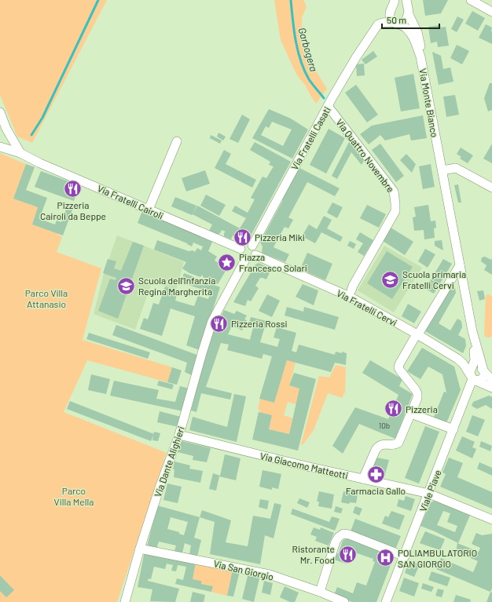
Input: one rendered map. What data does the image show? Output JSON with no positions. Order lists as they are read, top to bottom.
{
  "streets": {
    "street": [
      "Via Monte Bianco",
      "Via Fratelli Casati",
      "Via Quattro Novembre",
      "Via Fratelli Cairoli",
      "Via Fratelli Cervi",
      "Via Dante Alighieri",
      "Via Giacomo Matteotti",
      "Viale Piave",
      "Via San Giorgio"
    ]
  },
  "crossings": [
    ["Via Monte Bianco", "Via Fratelli Casati"],
    ["Via Fratelli Casati", "Via Quattro Novembre"],
    ["Via Fratelli Casati", "Via Fratelli Cairoli"],
    ["Via Fratelli Casati", "Via Fratelli Cervi"],
    ["Via Fratelli Casati", "Via Dante Alighieri"],
    ["Via Fratelli Cairoli", "Via Fratelli Cervi"],
    ["Via Fratelli Cairoli", "Via Dante Alighieri"],
    ["Via Fratelli Cervi", "Via Dante Alighieri"],
    ["Via Fratelli Cervi", "Viale Piave"],
    ["Via Dante Alighieri", "Via Giacomo Matteotti"],
    ["Via Dante Alighieri", "Via San Giorgio"],
    ["Via Giacomo Matteotti", "Viale Piave"]
  ],
  "water": ["Garbogera"],
  "parks": ["Parco Villa Attanasio", "Parco Villa Mella"],
  "places": {
    "restaurant": [
      "Pizzeria Cairoli da Beppe",
      "Pizzeria Miki",
      "Pizzeria Rossi",
      "Pizzeria",
      "Ristorante Mr. Food"
    ],
    "place": ["Piazza Francesco Solari"],
    "school or university": ["Scuola primaria Fratelli Cervi", "Scuola dell'Infanzia Regina Margherita"],
    "pharmacy": ["Farmacia Gallo"],
    "hospital": ["POLIAMBULATORIO SAN GIORGIO"]
  },
  "house_numbers": ["10b"],
  "scale_bar": "50 m"
}
